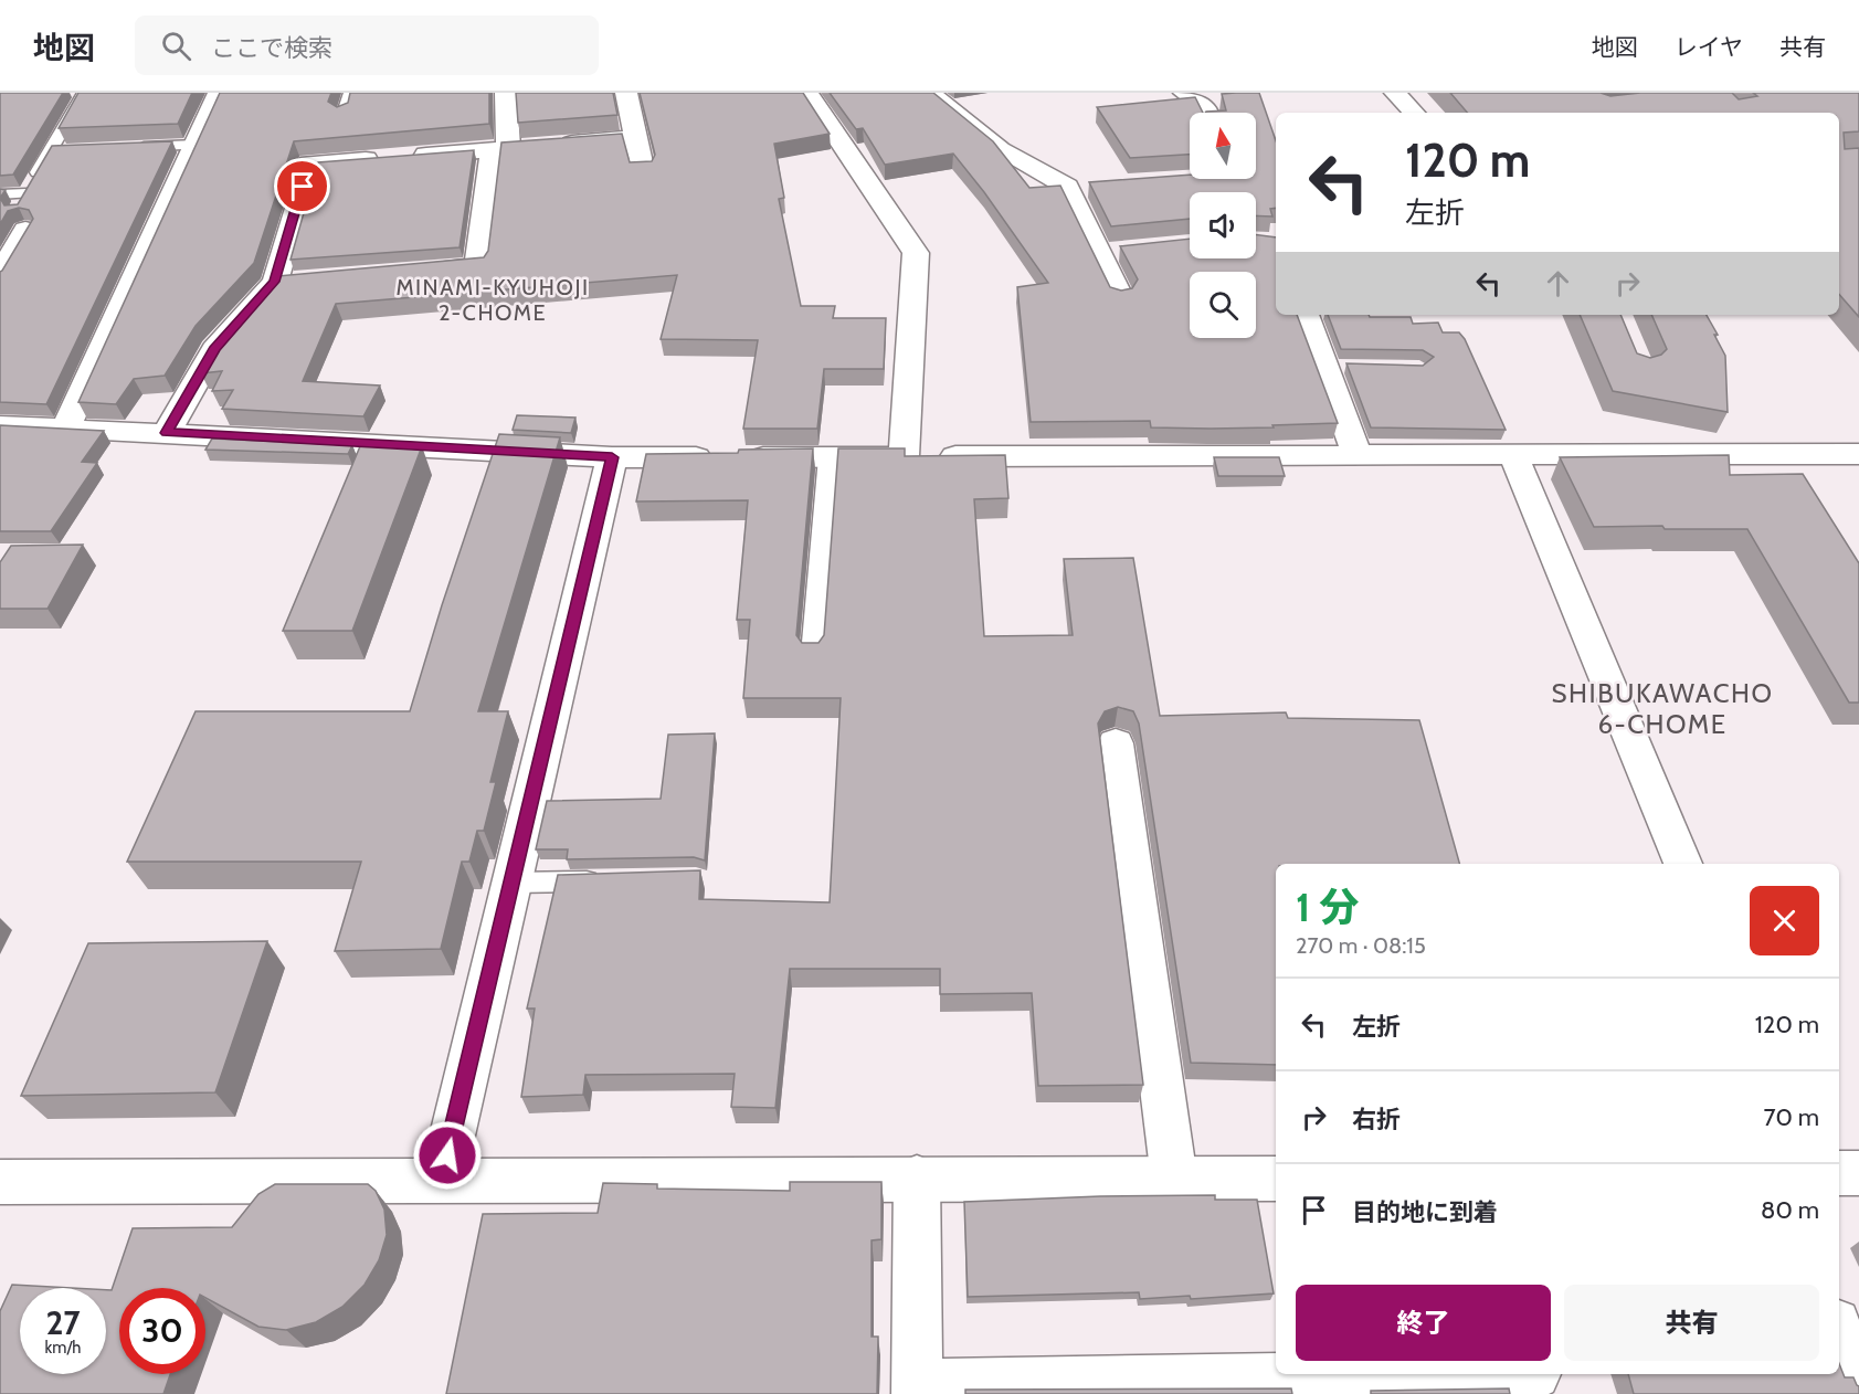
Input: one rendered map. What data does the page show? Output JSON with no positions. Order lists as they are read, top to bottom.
{
  "districts": ["MINAMI-KYUHOJI 2-CHOME", "SHIBUKAWACHO 6-CHOME"],
  "north": "top",
  "page": {
    "header": "地図",
    "search": "ここで検索",
    "nav": ["地図", "レイヤ", "共有"],
    "turn": ["120 m", "左折"],
    "heading": ["1 分", "270 m · 08:15"],
    "list": [
      {
        "name": "左折",
        "value": "120 m"
      },
      {
        "name": "右折",
        "value": "70 m"
      },
      {
        "name": "目的地に到着",
        "value": "80 m"
      }
    ],
    "buttons": ["終了", "共有"],
    "speed": "27 km/h",
    "limit": "30"
  }
}
